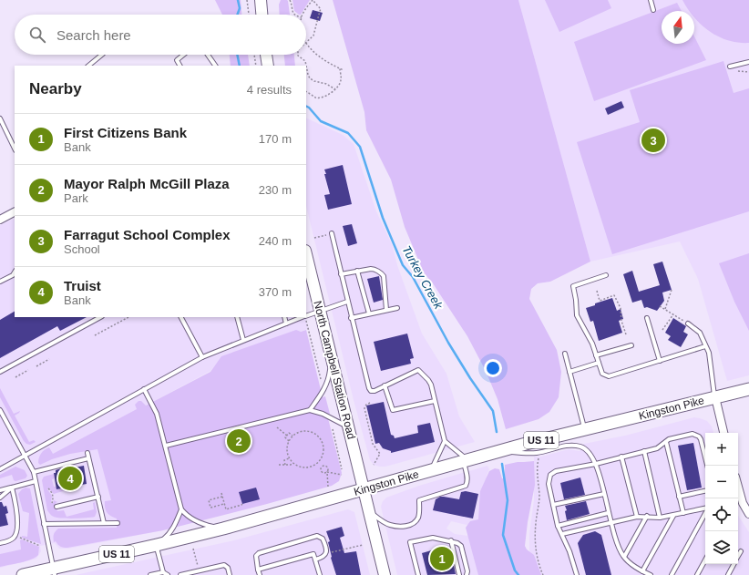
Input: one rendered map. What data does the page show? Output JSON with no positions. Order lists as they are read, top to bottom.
{
  "streets": {
    "main road": ["North Campbell Station Road", "Kingston Pike", "US 11"]
  },
  "crossings": [
    ["North Campbell Station Road", "Kingston Pike"]
  ],
  "water": ["Turkey Creek"],
  "north": "top",
  "page": {
    "search": "Search here",
    "heading": ["Nearby", "4 results"],
    "list": [
      {
        "mark": "1",
        "name": "First Citizens Bank",
        "note": "Bank",
        "value": "170 m"
      },
      {
        "mark": "2",
        "name": "Mayor Ralph McGill Plaza",
        "note": "Park",
        "value": "230 m"
      },
      {
        "mark": "3",
        "name": "Farragut School Complex",
        "note": "School",
        "value": "240 m"
      },
      {
        "mark": "4",
        "name": "Truist",
        "note": "Bank",
        "value": "370 m"
      }
    ],
    "pins": [
      "3",
      "2",
      "4",
      "1"
    ],
    "map_buttons": ["+", "−"]
  }
}
